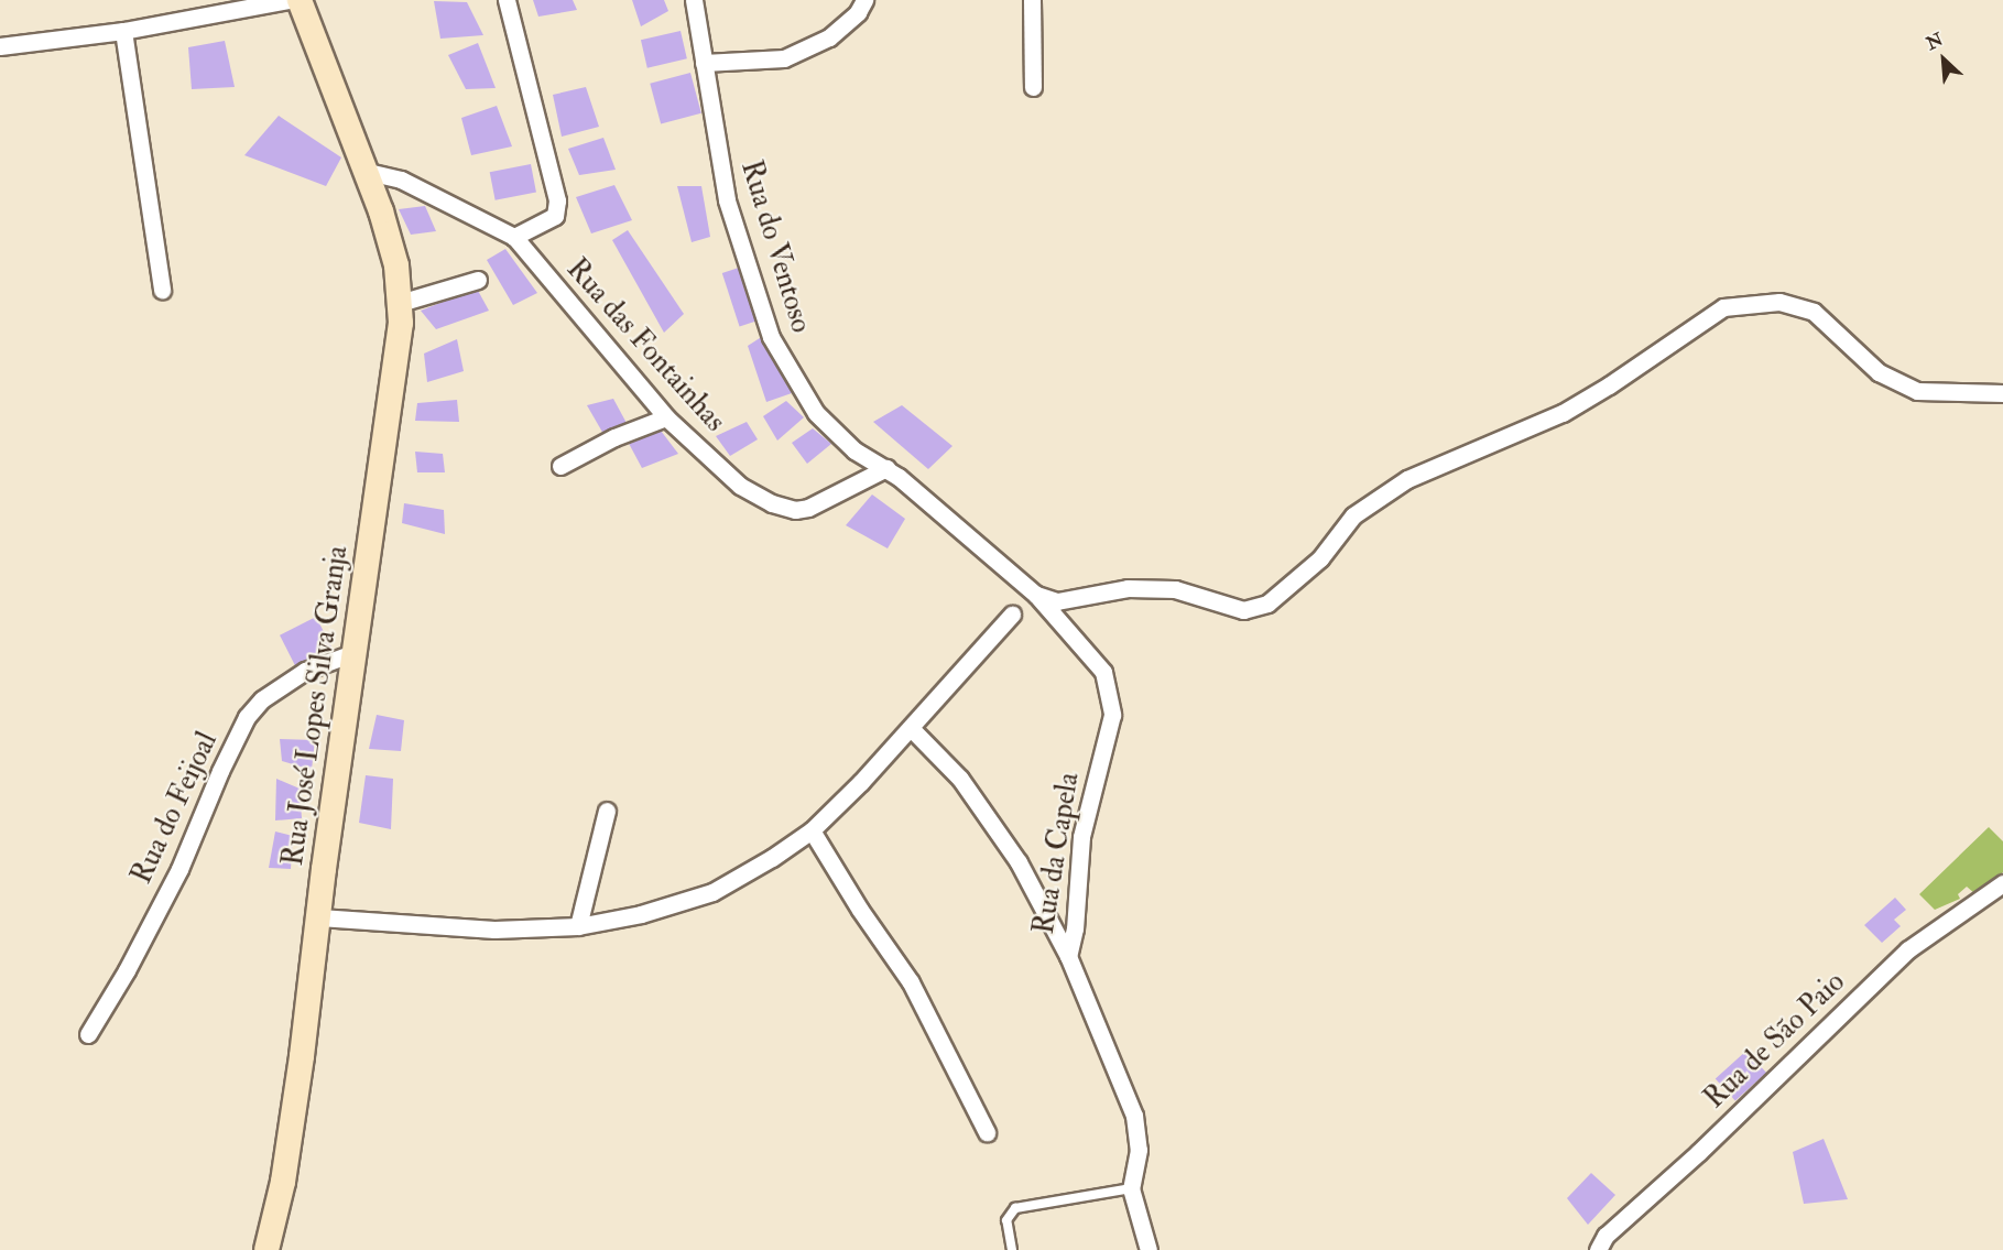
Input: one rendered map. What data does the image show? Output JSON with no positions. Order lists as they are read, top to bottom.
{
  "streets": {
    "main road": ["Rua José Lopes Silva Granja"],
    "street": [
      "Rua do Ventoso",
      "Rua das Fontainhas",
      "Rua do Feijoal",
      "Rua da Capela",
      "Rua de São Paio"
    ]
  },
  "crossings": [
    ["Rua do Ventoso", "Rua das Fontainhas"],
    ["Rua do Ventoso", "Rua da Capela"],
    ["Rua das Fontainhas", "Rua José Lopes Silva Granja"],
    ["Rua José Lopes Silva Granja", "Rua do Feijoal"]
  ],
  "north": "top left"
}
